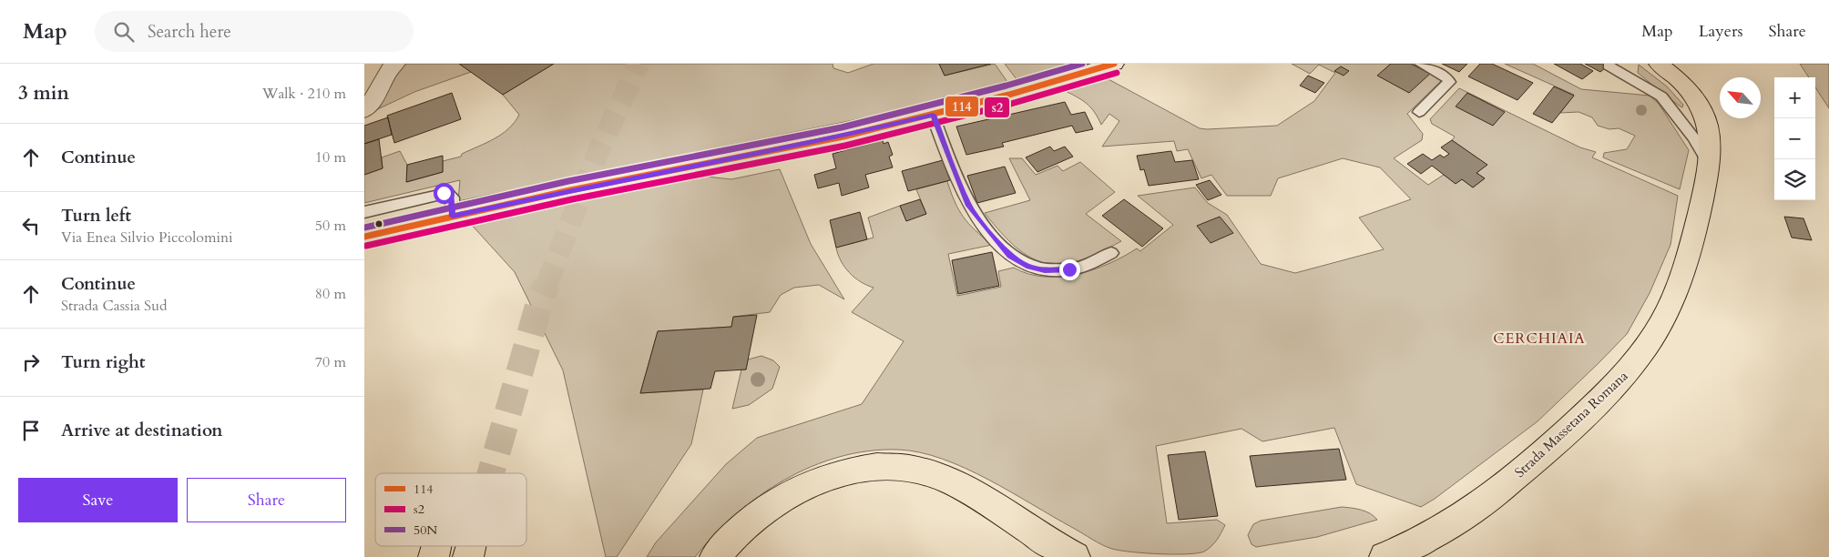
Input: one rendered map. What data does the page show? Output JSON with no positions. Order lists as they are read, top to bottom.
{
  "streets": {
    "main road": ["Strada Massetana Romana"]
  },
  "districts": ["CERCHIAIA"],
  "lines": ["transit line 114", "transit line 50N", "transit line s2"],
  "legend": ["114", "s2", "50N"],
  "north": "top left",
  "page": {
    "header": "Map",
    "search": "Search here",
    "nav": ["Map", "Layers", "Share"],
    "heading": ["3 min", "Walk · 210 m"],
    "map_buttons": ["+", "−"],
    "list": [
      ["Continue", "10 m"],
      ["Turn left", "Via Enea Silvio Piccolomini", "50 m"],
      ["Continue", "Strada Cassia Sud", "80 m"],
      ["Turn right", "70 m"],
      "Arrive at destination"
    ],
    "buttons": ["Save", "Share"]
  }
}
